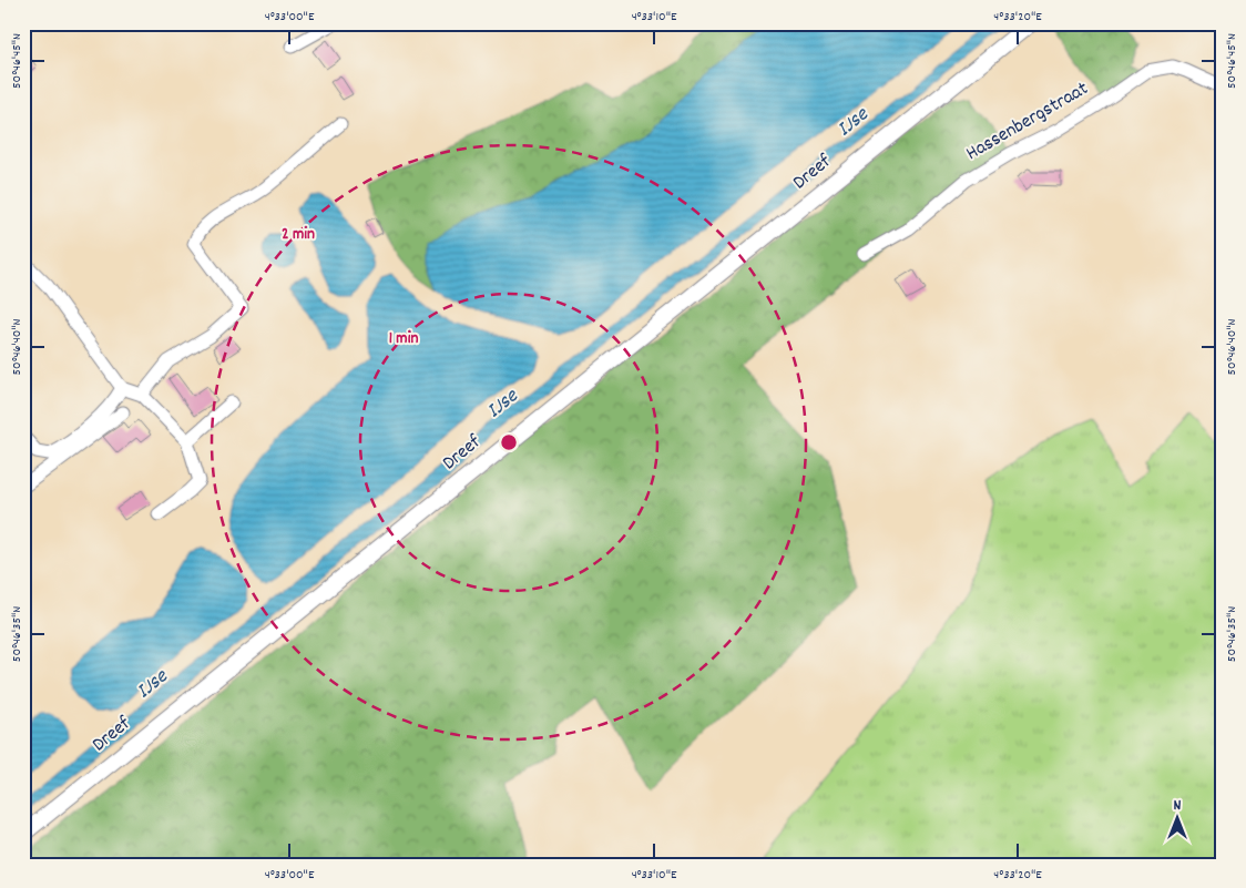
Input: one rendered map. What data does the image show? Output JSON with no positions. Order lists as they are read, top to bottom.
{
  "streets": {
    "main road": ["Dreef"],
    "street": ["Hassenbergstraat"]
  },
  "water": ["IJse"],
  "north": "top",
  "coordinates": [
    "4°33'00\"E",
    "4°33'10\"E",
    "4°33'20\"E",
    "50°46'45\"N",
    "50°46'40\"N",
    "50°46'35\"N"
  ],
  "rings": ["2 min", "1 min"]
}
